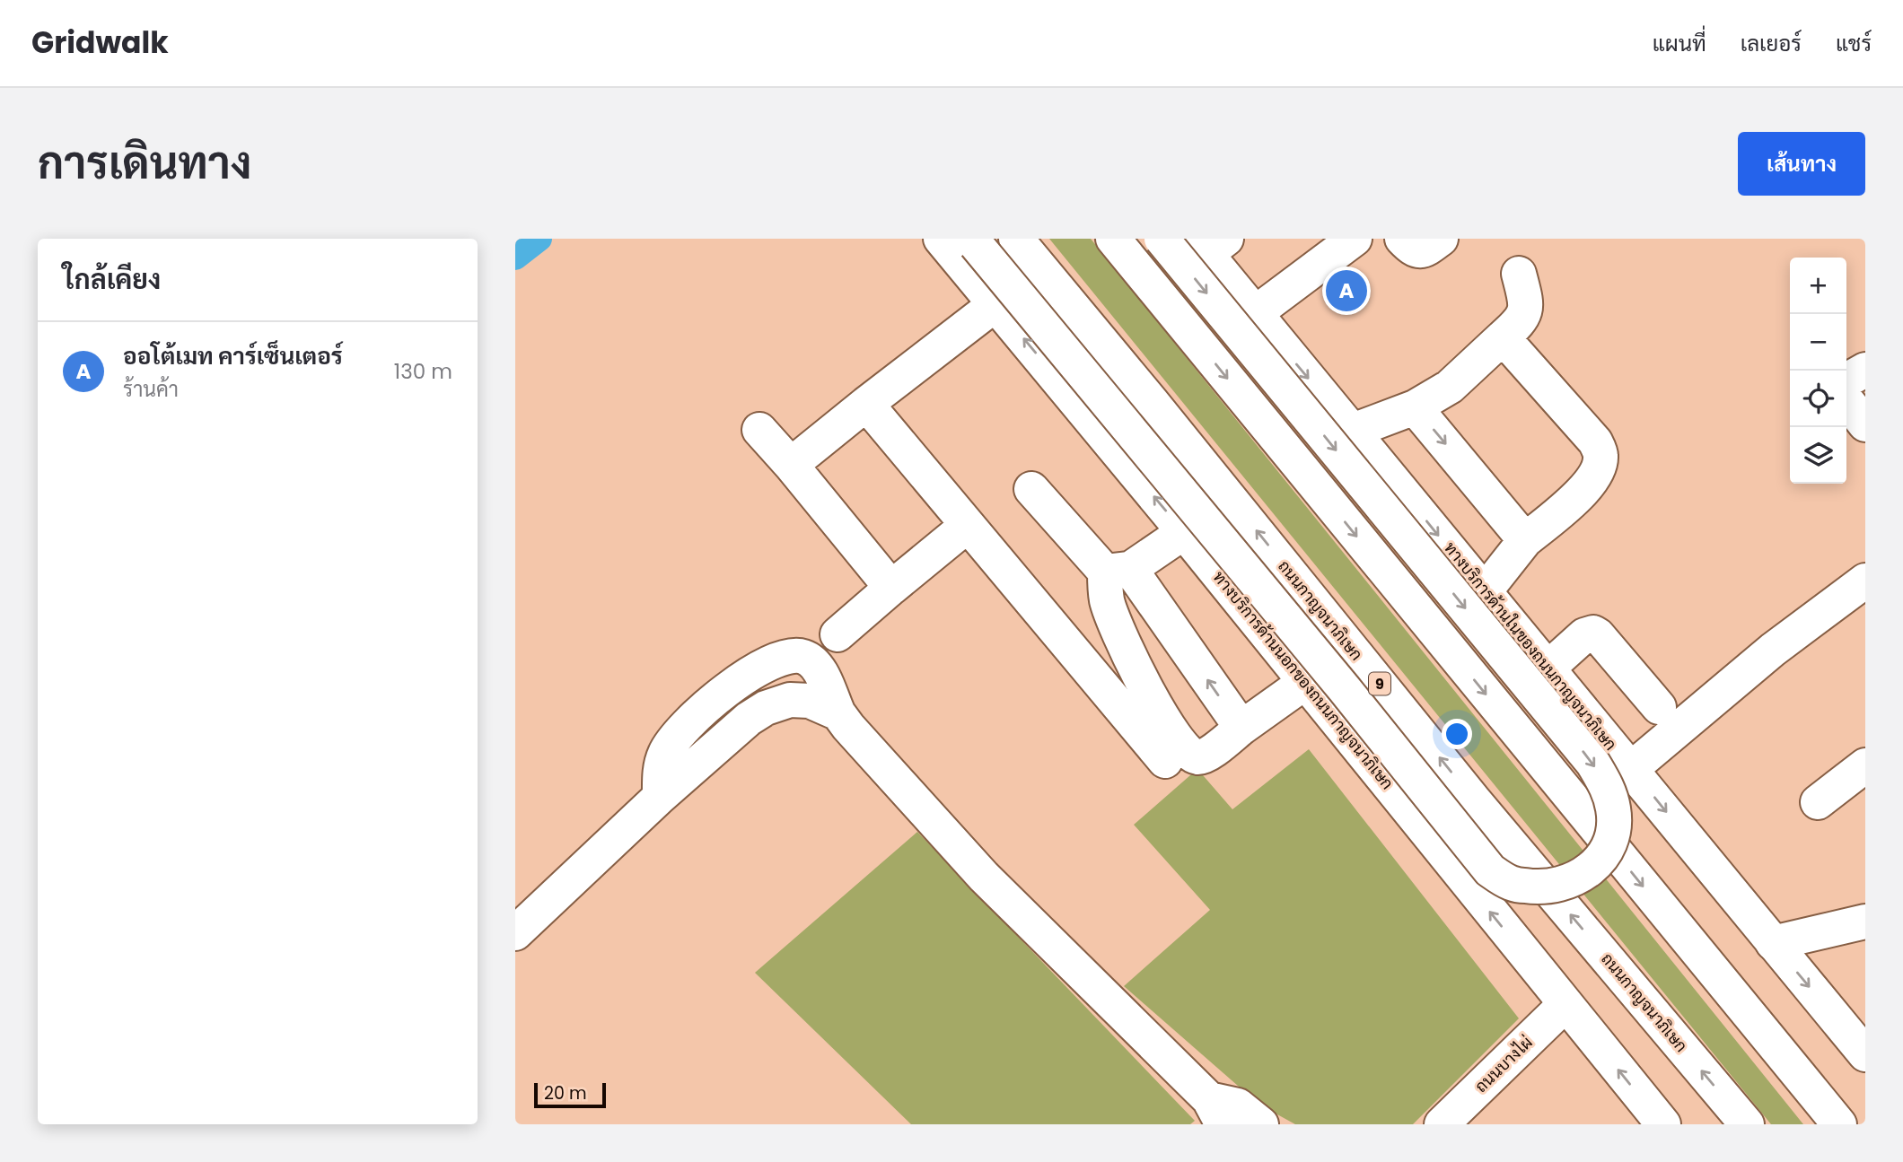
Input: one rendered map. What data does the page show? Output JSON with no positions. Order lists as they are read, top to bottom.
{
  "streets": {
    "main road": [
      "ถนนกาญจนาภิเษก",
      "ทางบริการด้านในของถนนกาญจนาภิเษก",
      "ทางบริการด้านนอกของถนนกาญจนาภิเษก",
      "9",
      "ถนนบางไผ่"
    ]
  },
  "crossings": [
    ["ทางบริการด้านนอกของถนนกาญจนาภิเษก", "ถนนบางไผ่"]
  ],
  "scale_bar": "20 m",
  "page": {
    "header": "Gridwalk",
    "nav": ["แผนที่", "เลเยอร์", "แชร์"],
    "title": "การเดินทาง",
    "buttons": "เส้นทาง",
    "heading": "ใกล้เคียง",
    "map_buttons": ["+", "−"],
    "pins": "A",
    "list": [
      {
        "mark": "A",
        "name": "ออโต้เมท คาร์เซ็นเตอร์",
        "note": "ร้านค้า",
        "value": "130 m"
      }
    ],
    "scale": "20 m"
  }
}
